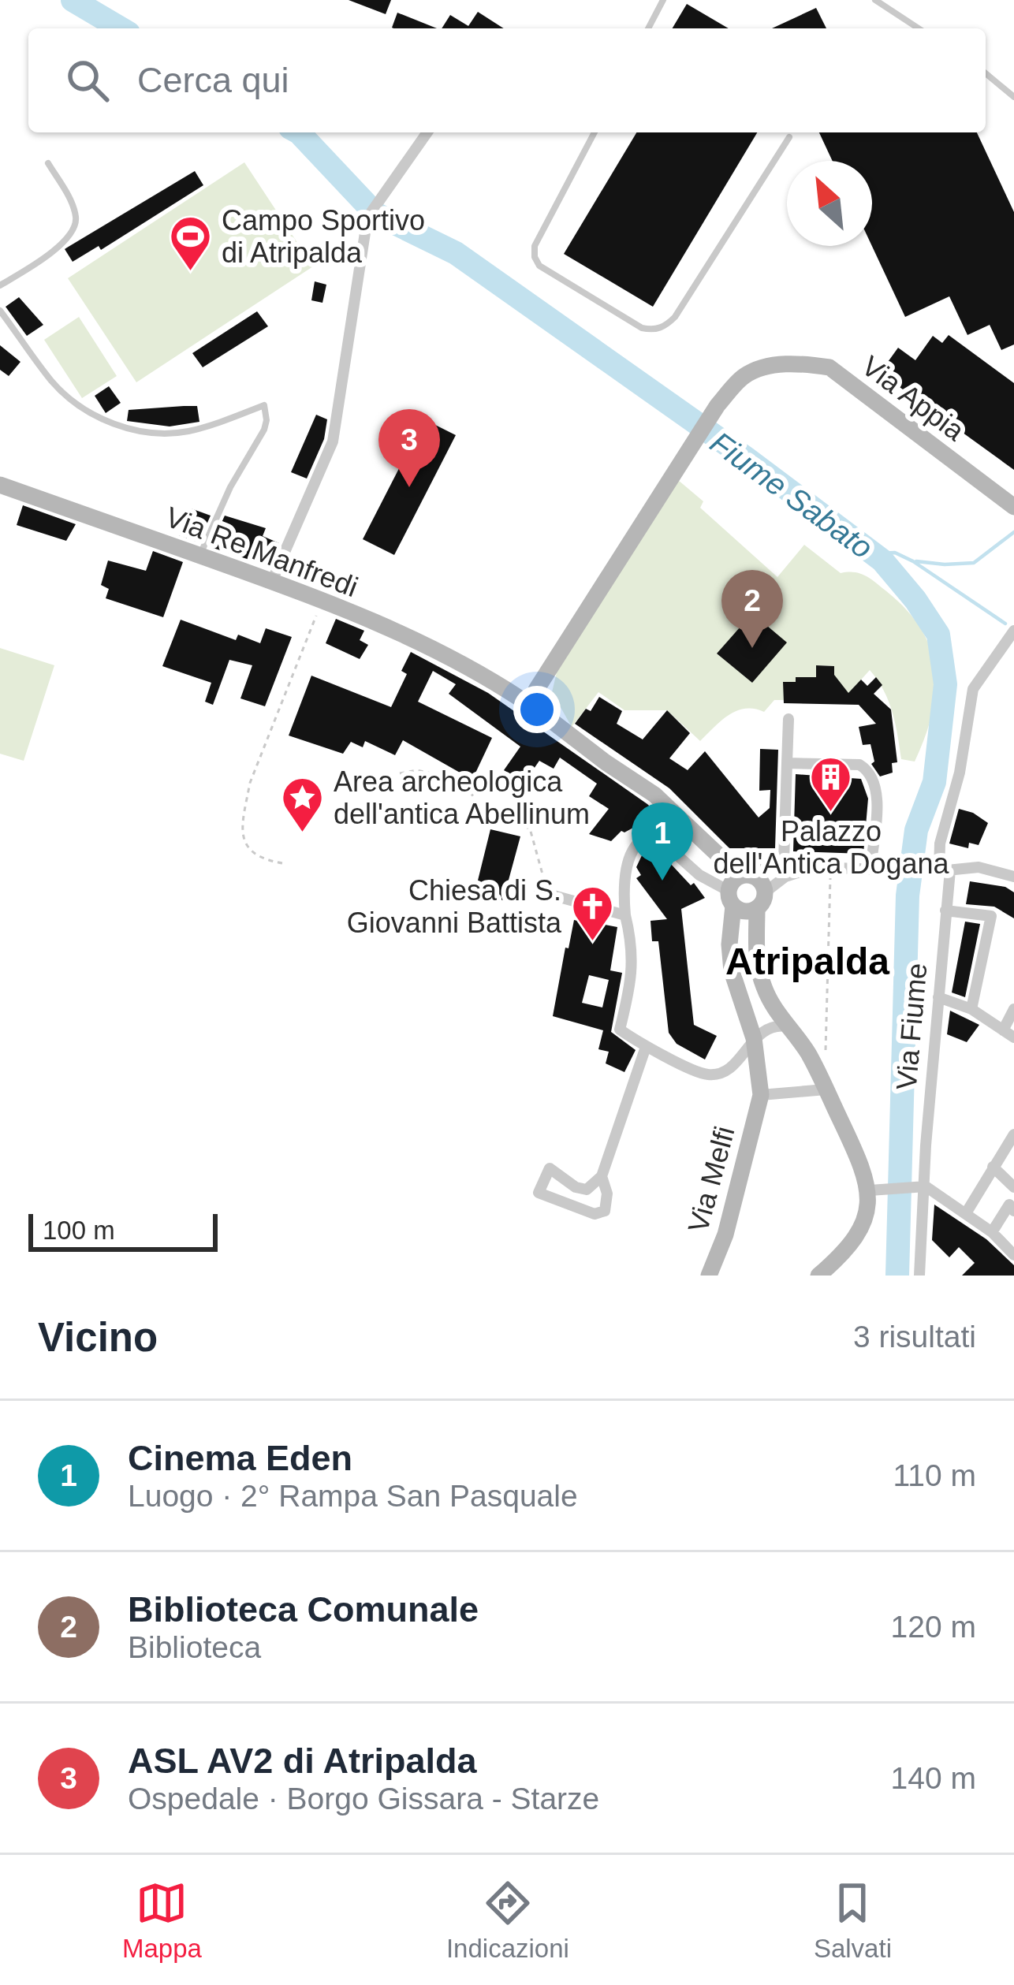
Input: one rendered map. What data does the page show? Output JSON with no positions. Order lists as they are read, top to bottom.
{
  "streets": {
    "street": [
      "Via Appia",
      "Via Re Manfredi",
      "Via Fiume",
      "Via Melfi"
    ]
  },
  "crossings": [
    ["Via Appia", "Via Re Manfredi"]
  ],
  "districts": ["Atripalda"],
  "water": ["Fiume Sabato"],
  "places": {
    "sports": ["Campo Sportivo di Atripalda"],
    "building": ["Palazzo dell'Antica Dogana"],
    "place": ["Area archeologica dell'antica Abellinum"],
    "church": ["Chiesa di S. Giovanni Battista"]
  },
  "scale_bar": "100 m",
  "north": "top left",
  "page": {
    "search": "Cerca qui",
    "pins": ["3", "2", "1"],
    "scale": "100 m",
    "heading": ["Vicino", "3 risultati"],
    "list": [
      {
        "mark": "1",
        "name": "Cinema Eden",
        "note": "Luogo · 2° Rampa San Pasquale",
        "value": "110 m"
      },
      {
        "mark": "2",
        "name": "Biblioteca Comunale",
        "note": "Biblioteca",
        "value": "120 m"
      },
      {
        "mark": "3",
        "name": "ASL AV2 di Atripalda",
        "note": "Ospedale · Borgo Gissara - Starze",
        "value": "140 m"
      }
    ],
    "nav": ["Mappa", "Indicazioni", "Salvati"]
  }
}
